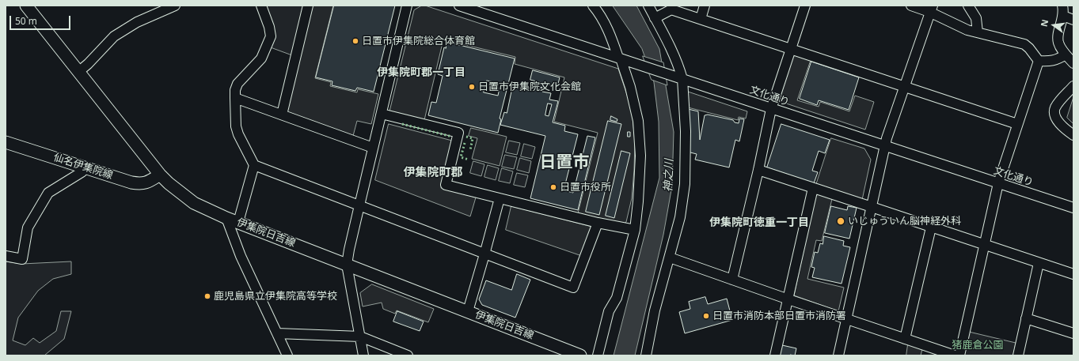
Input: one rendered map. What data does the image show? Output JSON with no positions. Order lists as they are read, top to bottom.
{
  "streets": {
    "main road": ["仙名伊集院線", "伊集院日吉線"],
    "street": ["文化通り"]
  },
  "crossings": [
    ["仙名伊集院線", "伊集院日吉線"]
  ],
  "districts": [
    "伊集院町郡一丁目",
    "日置市",
    "伊集院町郡",
    "伊集院町徳重一丁目"
  ],
  "water": ["神之川"],
  "parks": ["猪鹿倉公園"],
  "places": [
    "日置市伊集院総合体育館",
    "日置市伊集院文化会館",
    "日置市役所",
    "いじゅういん脳神経外科",
    "鹿児島県立伊集院高等学校",
    "日置市消防本部日置市消防署"
  ],
  "scale_bar": "50 m",
  "north": "left"
}
